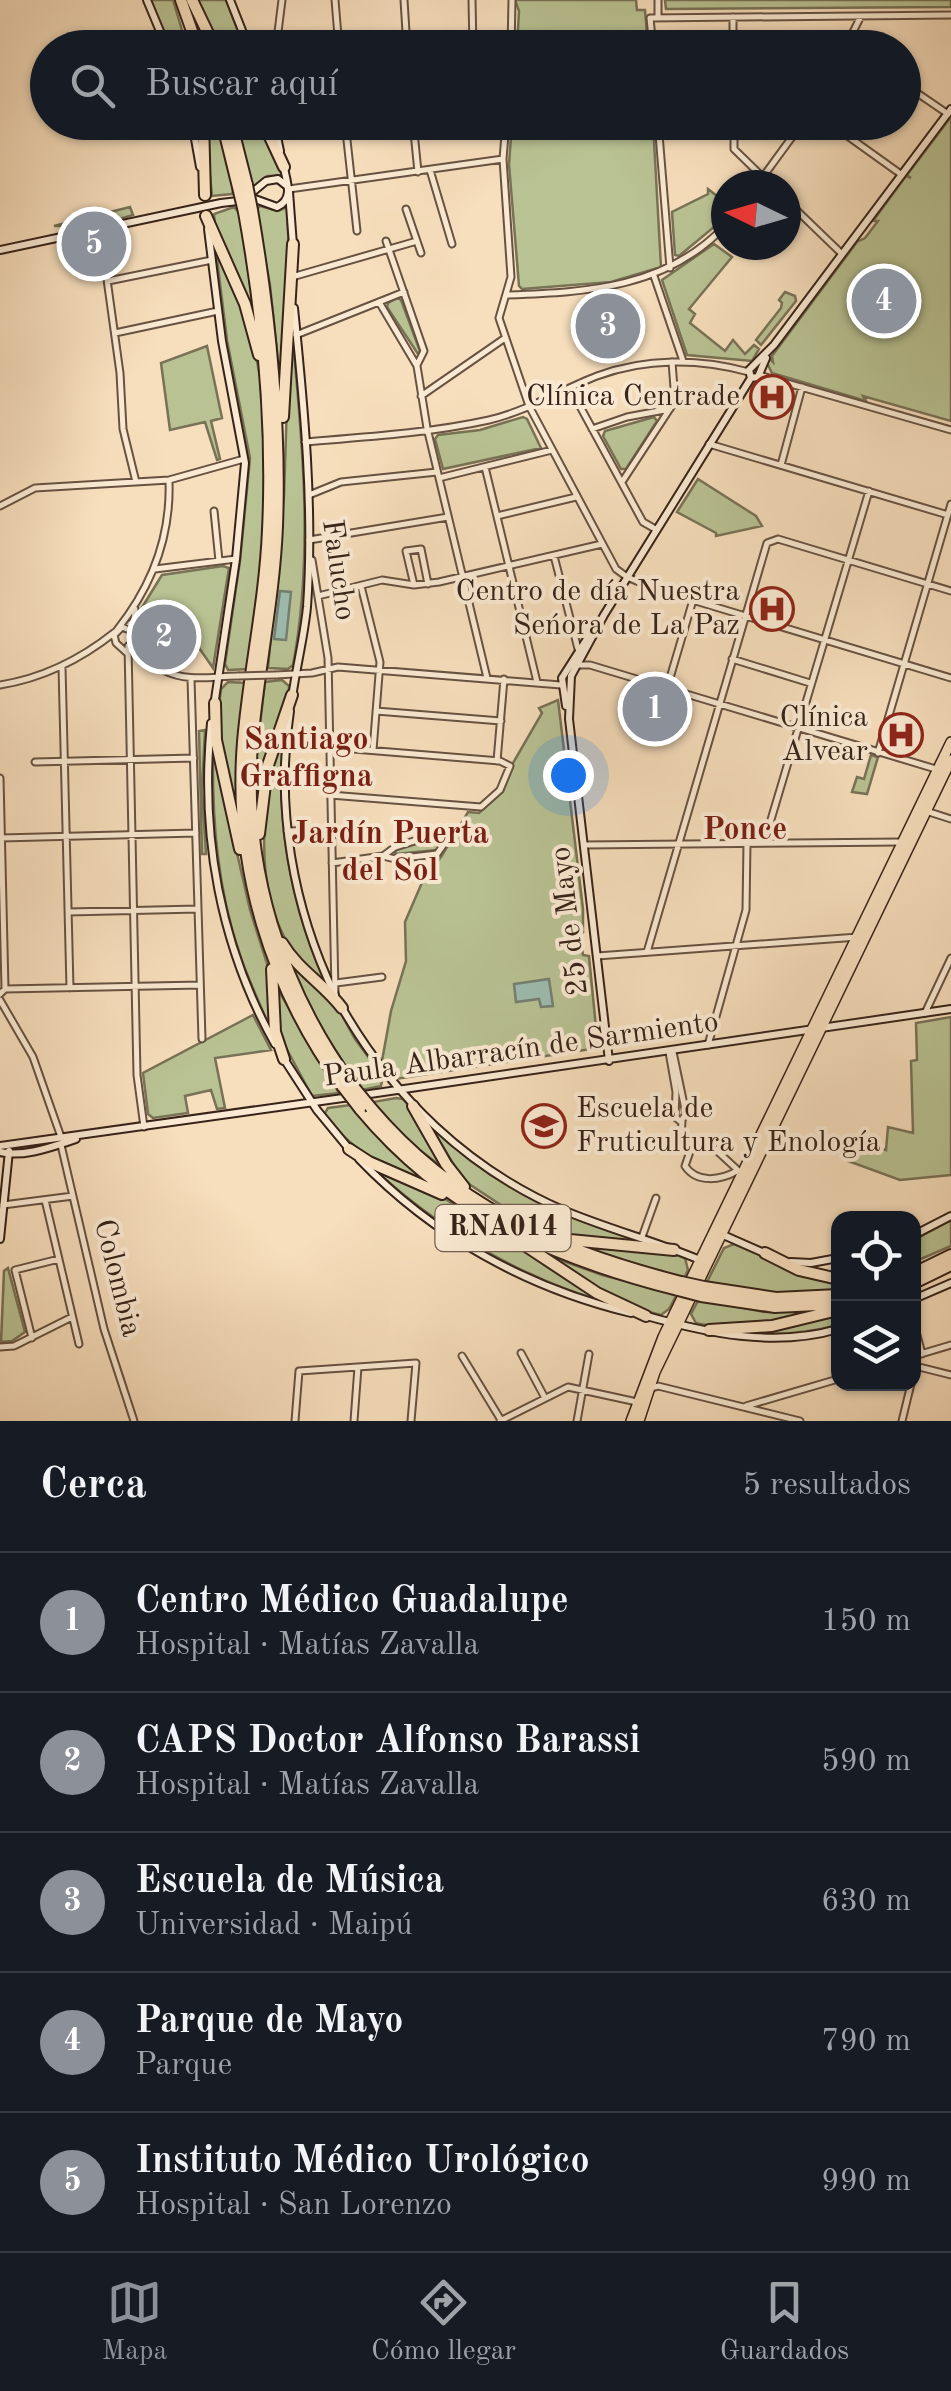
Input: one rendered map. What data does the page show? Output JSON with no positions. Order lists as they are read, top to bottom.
{
  "streets": {
    "highway": ["RNA014"],
    "street": [
      "Falucho",
      "25 de Mayo",
      "Paula Albarracín de Sarmiento",
      "Colombia"
    ]
  },
  "crossings": [
    ["25 de Mayo", "Paula Albarracín de Sarmiento"],
    ["Paula Albarracín de Sarmiento", "Colombia"]
  ],
  "districts": ["Santiago Graffigna", "Ponce", "Jardín Puerta del Sol"],
  "places": {
    "hospital": ["Clínica Centrade", "Centro de día Nuestra Seńora de La Paz", "Clínica Alvear"],
    "school or university": ["Escuela de Fruticultura y Enología"]
  },
  "north": "left",
  "page": {
    "search": "Buscar aquí",
    "pins": [
      "5",
      "4",
      "3",
      "2",
      "1"
    ],
    "heading": ["Cerca", "5 resultados"],
    "list": [
      {
        "mark": "1",
        "name": "Centro Médico Guadalupe",
        "note": "Hospital · Matías Zavalla",
        "value": "150 m"
      },
      {
        "mark": "2",
        "name": "CAPS Doctor Alfonso Barassi",
        "note": "Hospital · Matías Zavalla",
        "value": "590 m"
      },
      {
        "mark": "3",
        "name": "Escuela de Música",
        "note": "Universidad · Maipú",
        "value": "630 m"
      },
      {
        "mark": "4",
        "name": "Parque de Mayo",
        "note": "Parque",
        "value": "790 m"
      },
      {
        "mark": "5",
        "name": "Instituto Médico Urológico",
        "note": "Hospital · San Lorenzo",
        "value": "990 m"
      }
    ],
    "nav": ["Mapa", "Cómo llegar", "Guardados"]
  }
}
